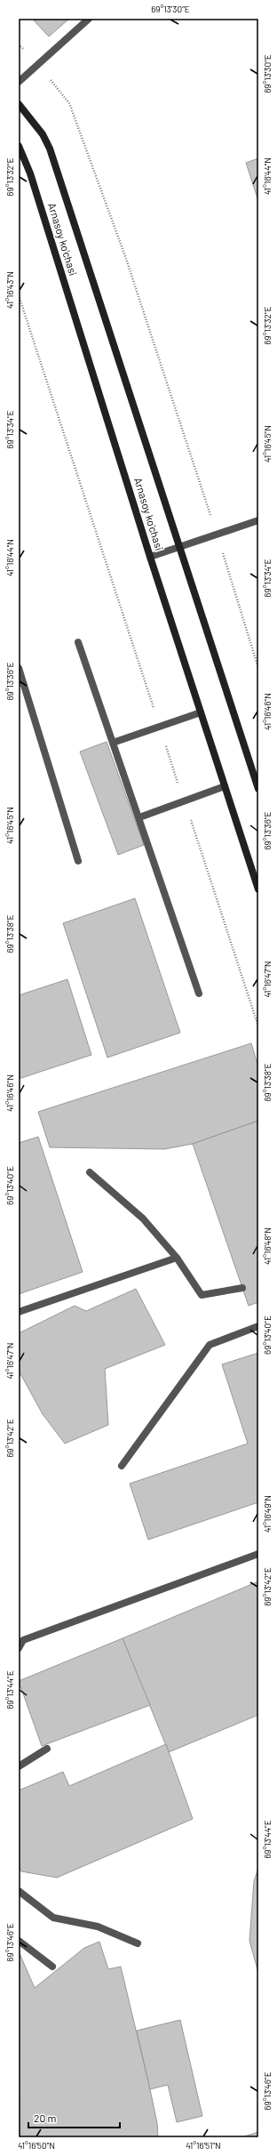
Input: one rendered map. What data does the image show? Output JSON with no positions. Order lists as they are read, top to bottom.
{
  "streets": {
    "main road": ["Arnasoy ko'chasi"]
  },
  "scale_bar": "20 m",
  "coordinates": [
    "69°13'30\"E",
    "41°16'44\"N",
    "69°13'32\"E",
    "41°16'43\"N",
    "69°13'34\"E",
    "41°16'45\"N",
    "69°13'36\"E",
    "41°16'46\"N",
    "69°13'38\"E",
    "41°16'47\"N",
    "69°13'40\"E",
    "41°16'48\"N",
    "69°13'42\"E",
    "41°16'49\"N",
    "69°13'44\"E",
    "69°13'46\"E",
    "41°16'50\"N",
    "41°16'51\"N"
  ]
}
